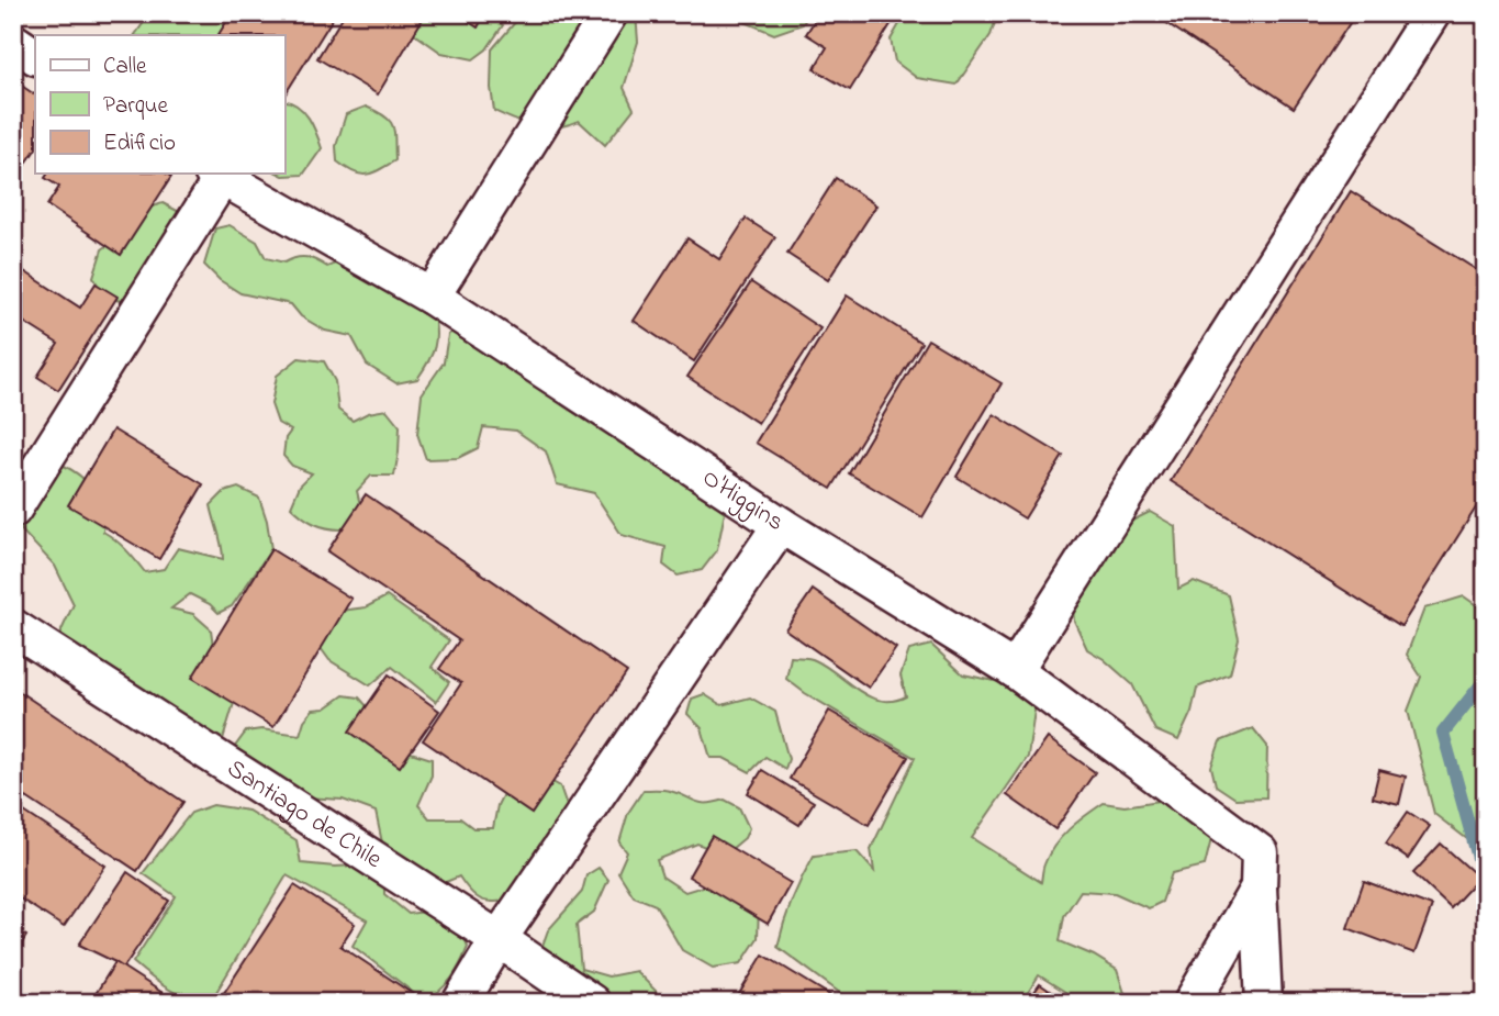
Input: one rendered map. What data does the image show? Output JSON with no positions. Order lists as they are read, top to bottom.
{
  "streets": {
    "street": ["O'Higgins", "Santiago de Chile"]
  },
  "legend": ["Calle", "Parque", "Edificio"]
}
